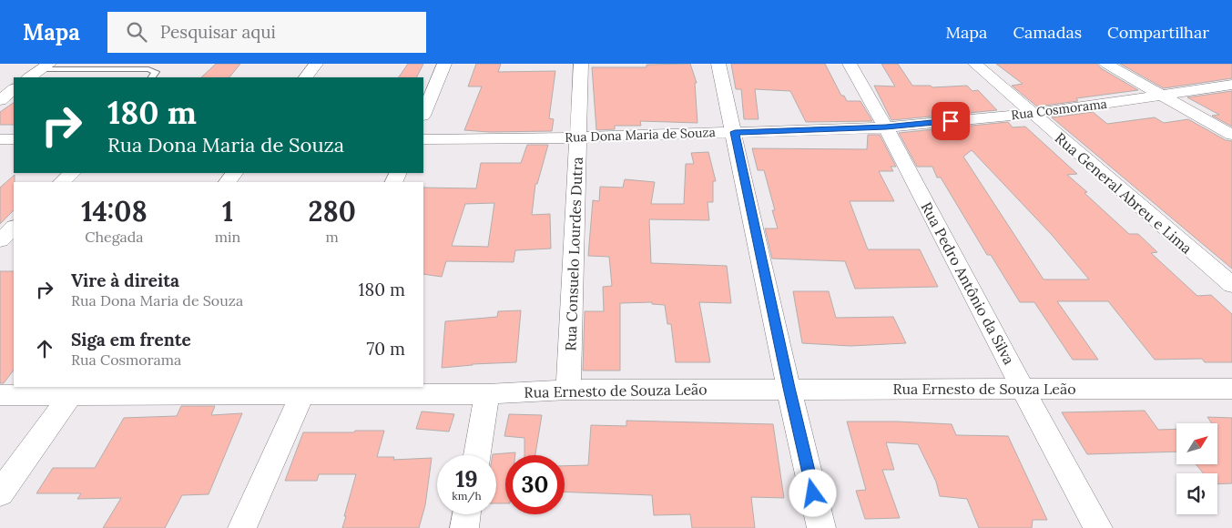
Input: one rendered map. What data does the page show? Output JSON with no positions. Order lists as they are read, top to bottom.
{
  "streets": {
    "street": [
      "Rua Cosmorama",
      "Rua Dona Maria de Souza",
      "Rua General Abreu e Lima",
      "Rua Consuelo Lourdes Dutra",
      "Rua Pedro Antônio da Silva",
      "Rua Ernesto de Souza Leão"
    ]
  },
  "crossings": [
    ["Rua Cosmorama", "Rua Dona Maria de Souza"],
    ["Rua Cosmorama", "Rua General Abreu e Lima"],
    ["Rua Cosmorama", "Rua Pedro Antônio da Silva"],
    ["Rua Dona Maria de Souza", "Rua Consuelo Lourdes Dutra"],
    ["Rua Dona Maria de Souza", "Rua Pedro Antônio da Silva"],
    ["Rua Consuelo Lourdes Dutra", "Rua Ernesto de Souza Leão"],
    ["Rua Pedro Antônio da Silva", "Rua Ernesto de Souza Leão"]
  ],
  "north": "top right",
  "page": {
    "header": "Mapa",
    "search": "Pesquisar aqui",
    "nav": ["Mapa", "Camadas", "Compartilhar"],
    "turn": ["180 m", "Rua Dona Maria de Souza"],
    "eta": [
      "14:08",
      "Chegada",
      "1",
      "min",
      "280",
      "m"
    ],
    "list": [
      {
        "name": "Vire à direita",
        "note": "Rua Dona Maria de Souza",
        "value": "180 m"
      },
      {
        "name": "Siga em frente",
        "note": "Rua Cosmorama",
        "value": "70 m"
      }
    ],
    "speed": "19 km/h",
    "limit": "30"
  }
}
